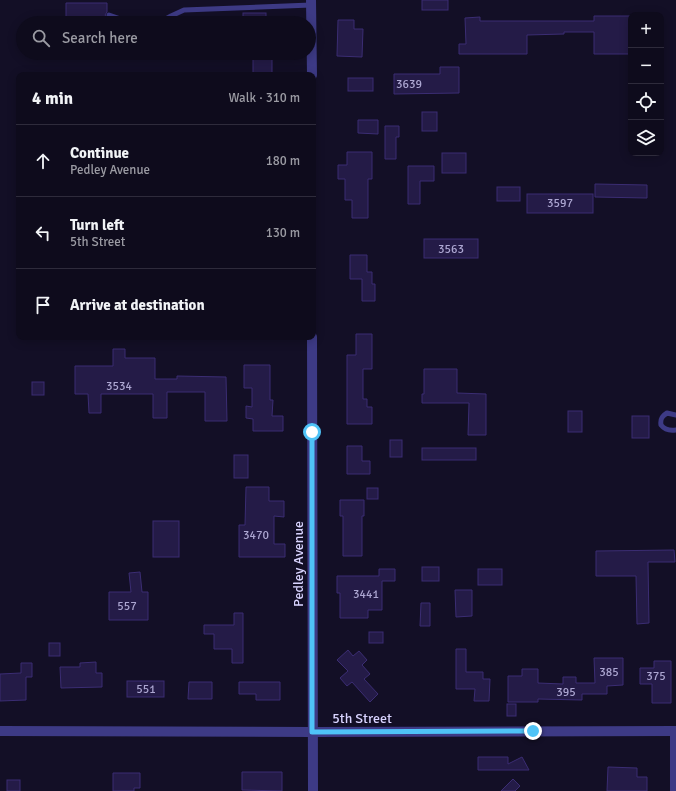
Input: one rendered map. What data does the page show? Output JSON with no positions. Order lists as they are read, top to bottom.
{
  "streets": {
    "street": ["Pedley Avenue", "5th Street"]
  },
  "crossings": [
    ["Pedley Avenue", "5th Street"]
  ],
  "house_numbers": [
    "3639",
    "3597",
    "3563",
    "3534",
    "3470",
    "3441",
    "557",
    "385",
    "375",
    "551",
    "395"
  ],
  "page": {
    "map_buttons": ["+", "−"],
    "search": "Search here",
    "heading": ["4 min", "Walk · 310 m"],
    "list": [
      ["Continue", "Pedley Avenue", "180 m"],
      ["Turn left", "5th Street", "130 m"],
      "Arrive at destination"
    ]
  }
}
